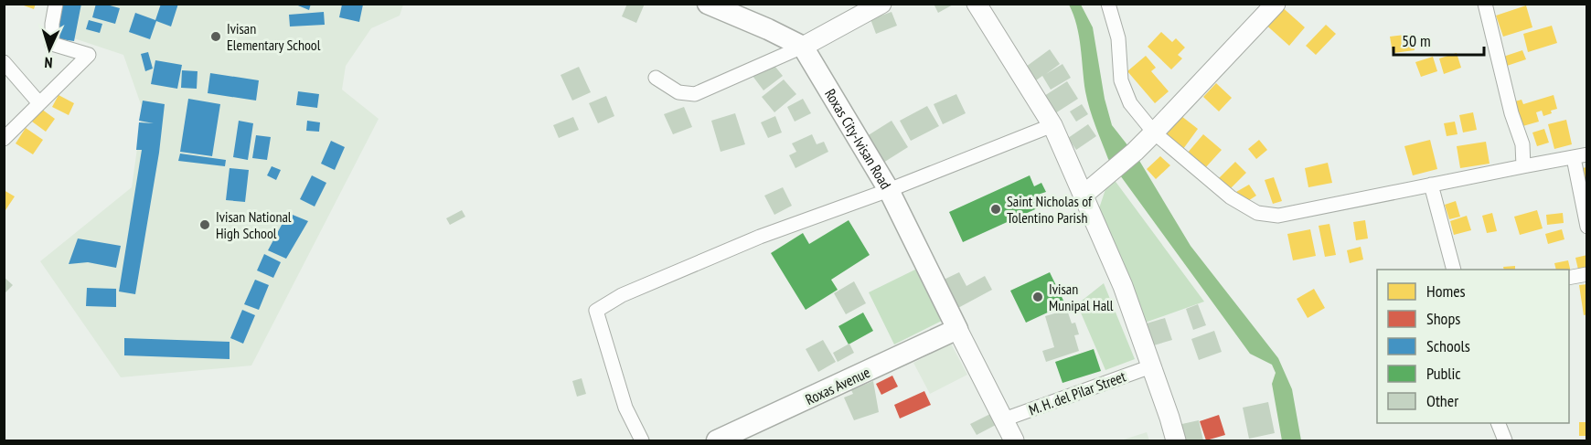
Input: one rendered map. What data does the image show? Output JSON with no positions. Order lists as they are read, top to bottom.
{
  "streets": {
    "main road": ["Roxas City-Ivisan Road", "Roxas Avenue"],
    "street": ["M. H. del Pilar Street"]
  },
  "crossings": [
    ["Roxas City-Ivisan Road", "Roxas Avenue"]
  ],
  "places": [
    "Ivisan Elementary School",
    "Saint Nicholas of Tolentino Parish",
    "Ivisan National High School",
    "Ivisan Munipal Hall"
  ],
  "legend": [
    "Homes",
    "Shops",
    "Schools",
    "Public",
    "Other"
  ],
  "scale_bar": "50 m",
  "north": "bottom"
}
